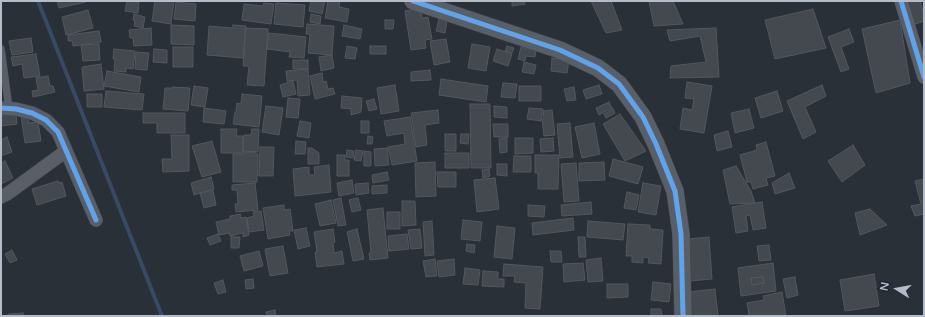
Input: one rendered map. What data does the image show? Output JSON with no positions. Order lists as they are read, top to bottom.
{
  "north": "left"
}
